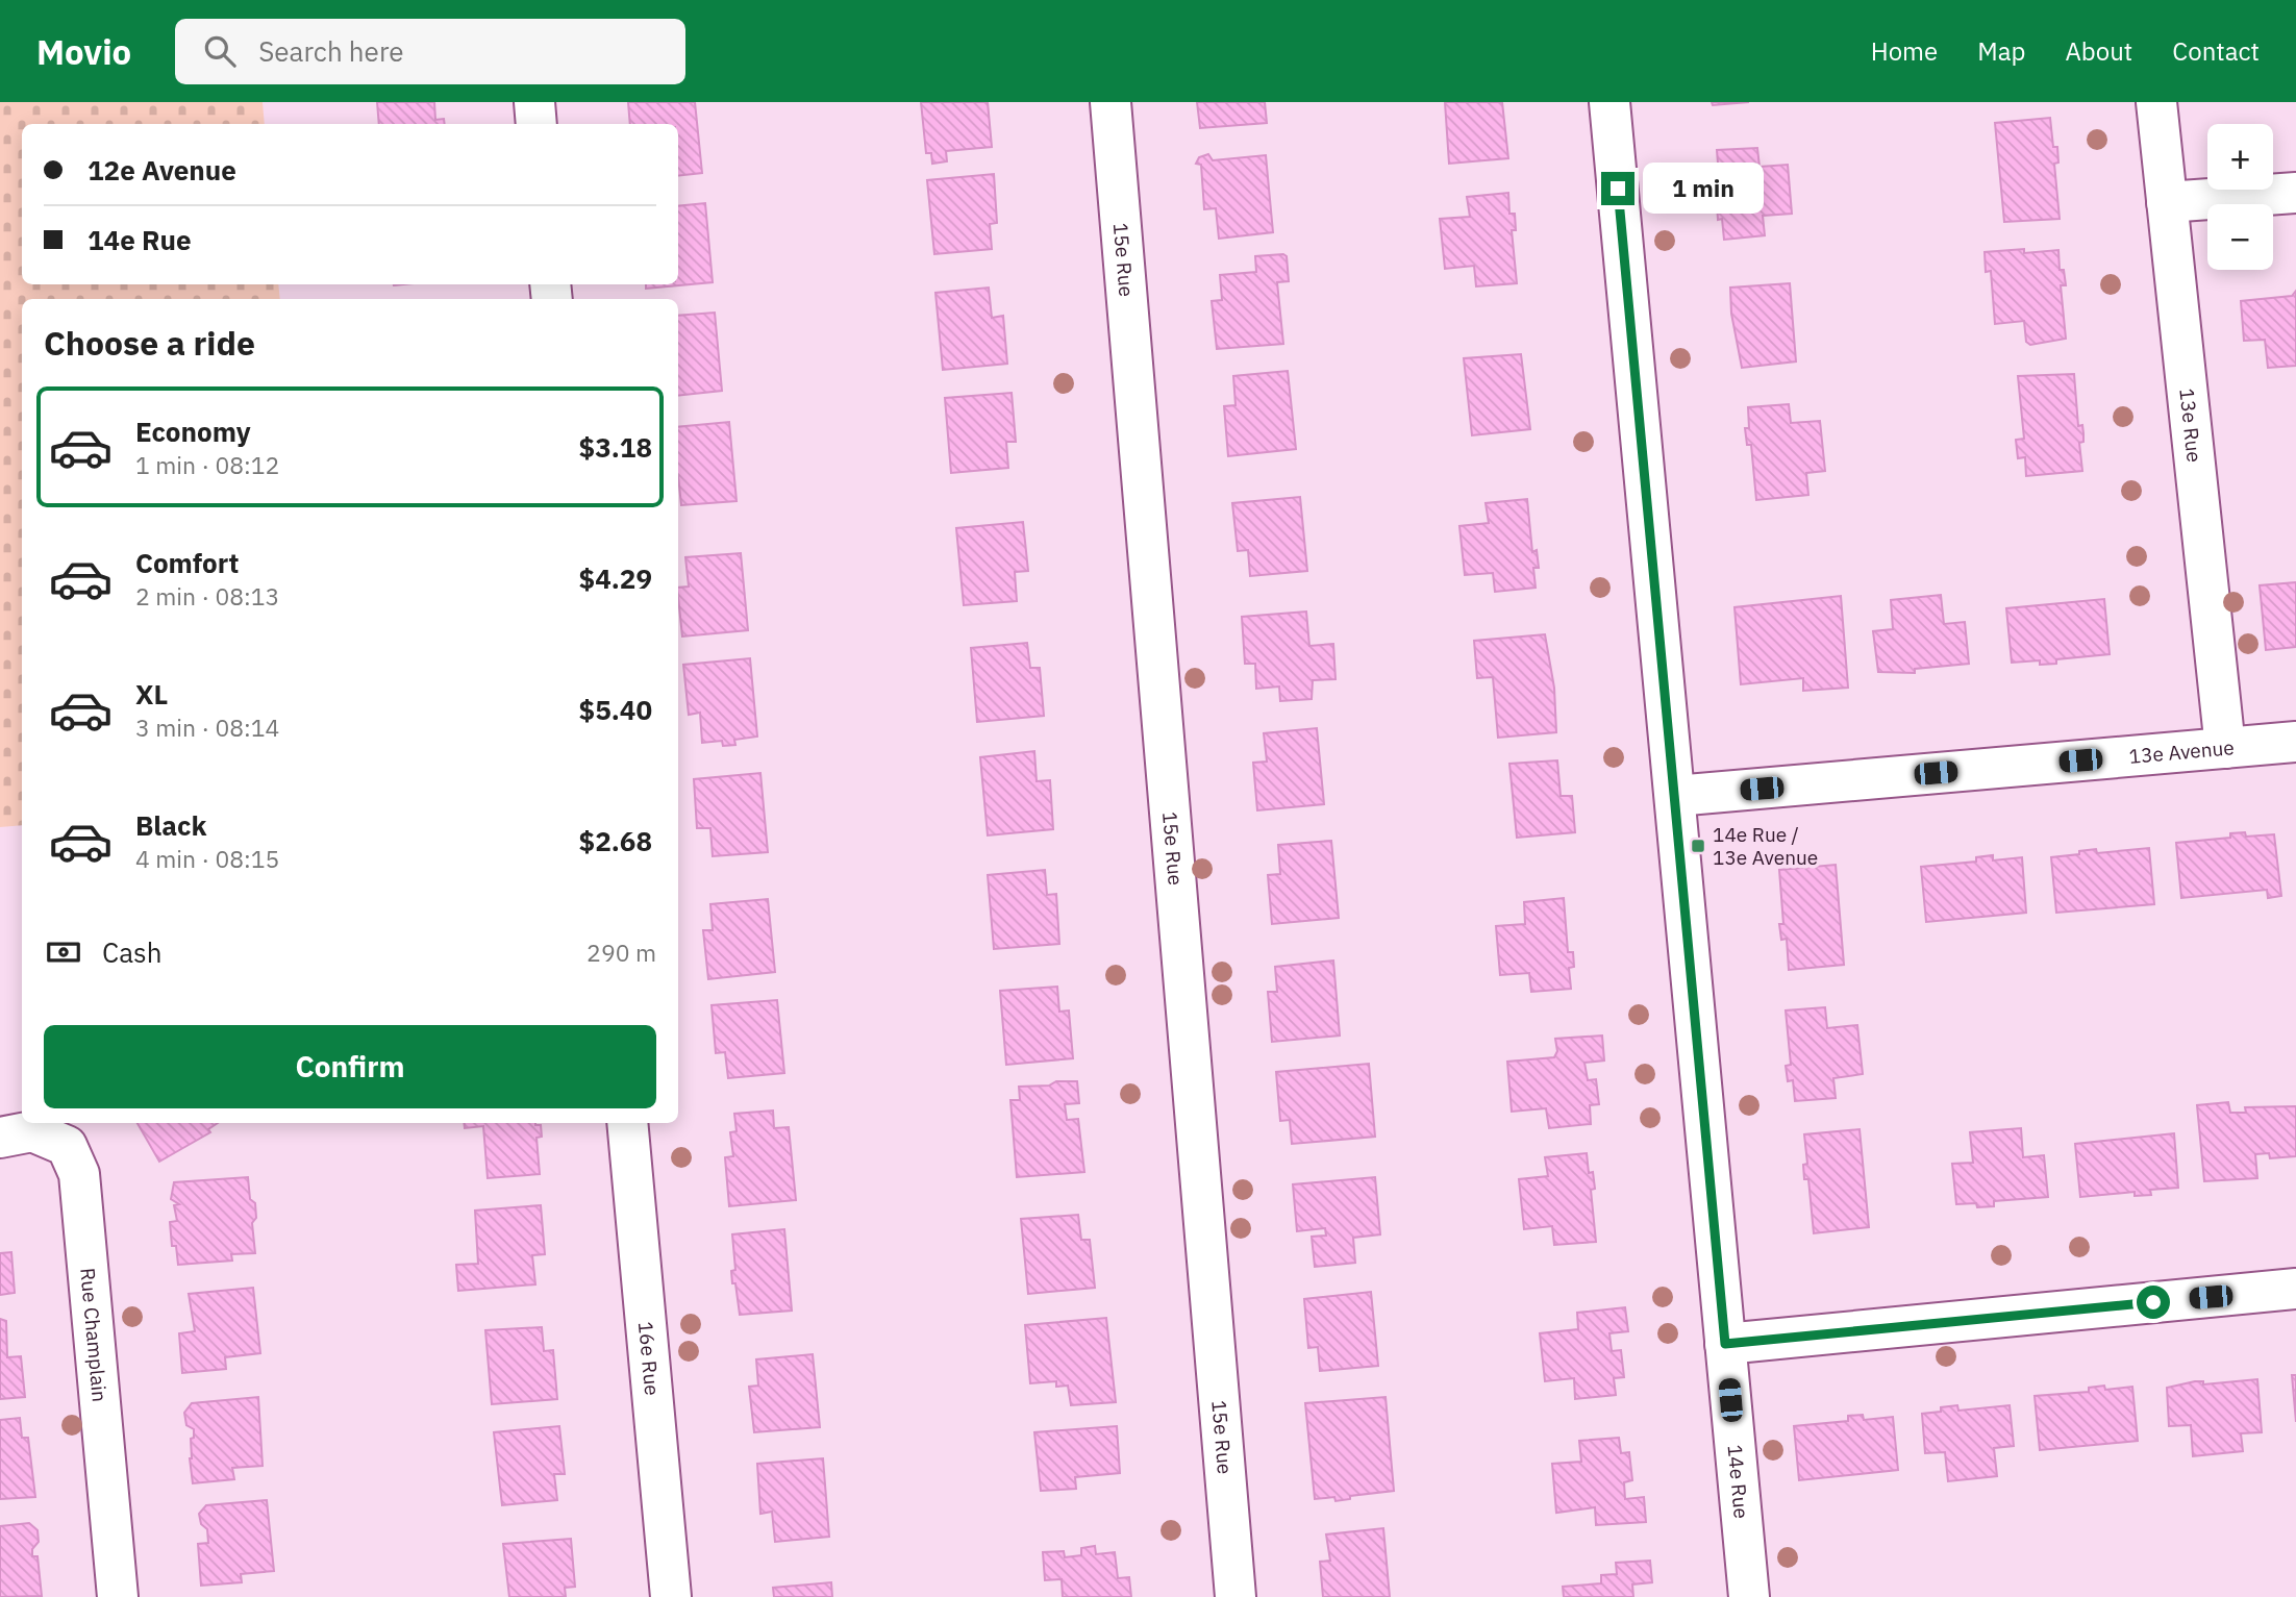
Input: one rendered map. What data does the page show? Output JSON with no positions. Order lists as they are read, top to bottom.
{
  "streets": {
    "street": [
      "15e Rue",
      "13e Rue",
      "13e Avenue",
      "Rue Champlain",
      "16e Rue",
      "14e Rue"
    ]
  },
  "crossings": [
    ["13e Rue", "13e Avenue"],
    ["13e Avenue", "14e Rue"]
  ],
  "places": {
    "transit": ["14e Rue / 13e Avenue"]
  },
  "page": {
    "header": "Movio",
    "search": "Search here",
    "nav": [
      "Home",
      "Map",
      "About",
      "Contact"
    ],
    "map_buttons": ["+", "−"],
    "banner": ["12e Avenue", "14e Rue"],
    "bubble": "1 min",
    "heading": "Choose a ride",
    "list": [
      {
        "name": "Economy",
        "note": "1 min · 08:12",
        "value": "$3.18"
      },
      {
        "name": "Comfort",
        "note": "2 min · 08:13",
        "value": "$4.29"
      },
      {
        "name": "XL",
        "note": "3 min · 08:14",
        "value": "$5.40"
      },
      {
        "name": "Black",
        "note": "4 min · 08:15",
        "value": "$2.68"
      }
    ],
    "pay": ["Cash", "290 m"],
    "buttons": "Confirm"
  }
}
